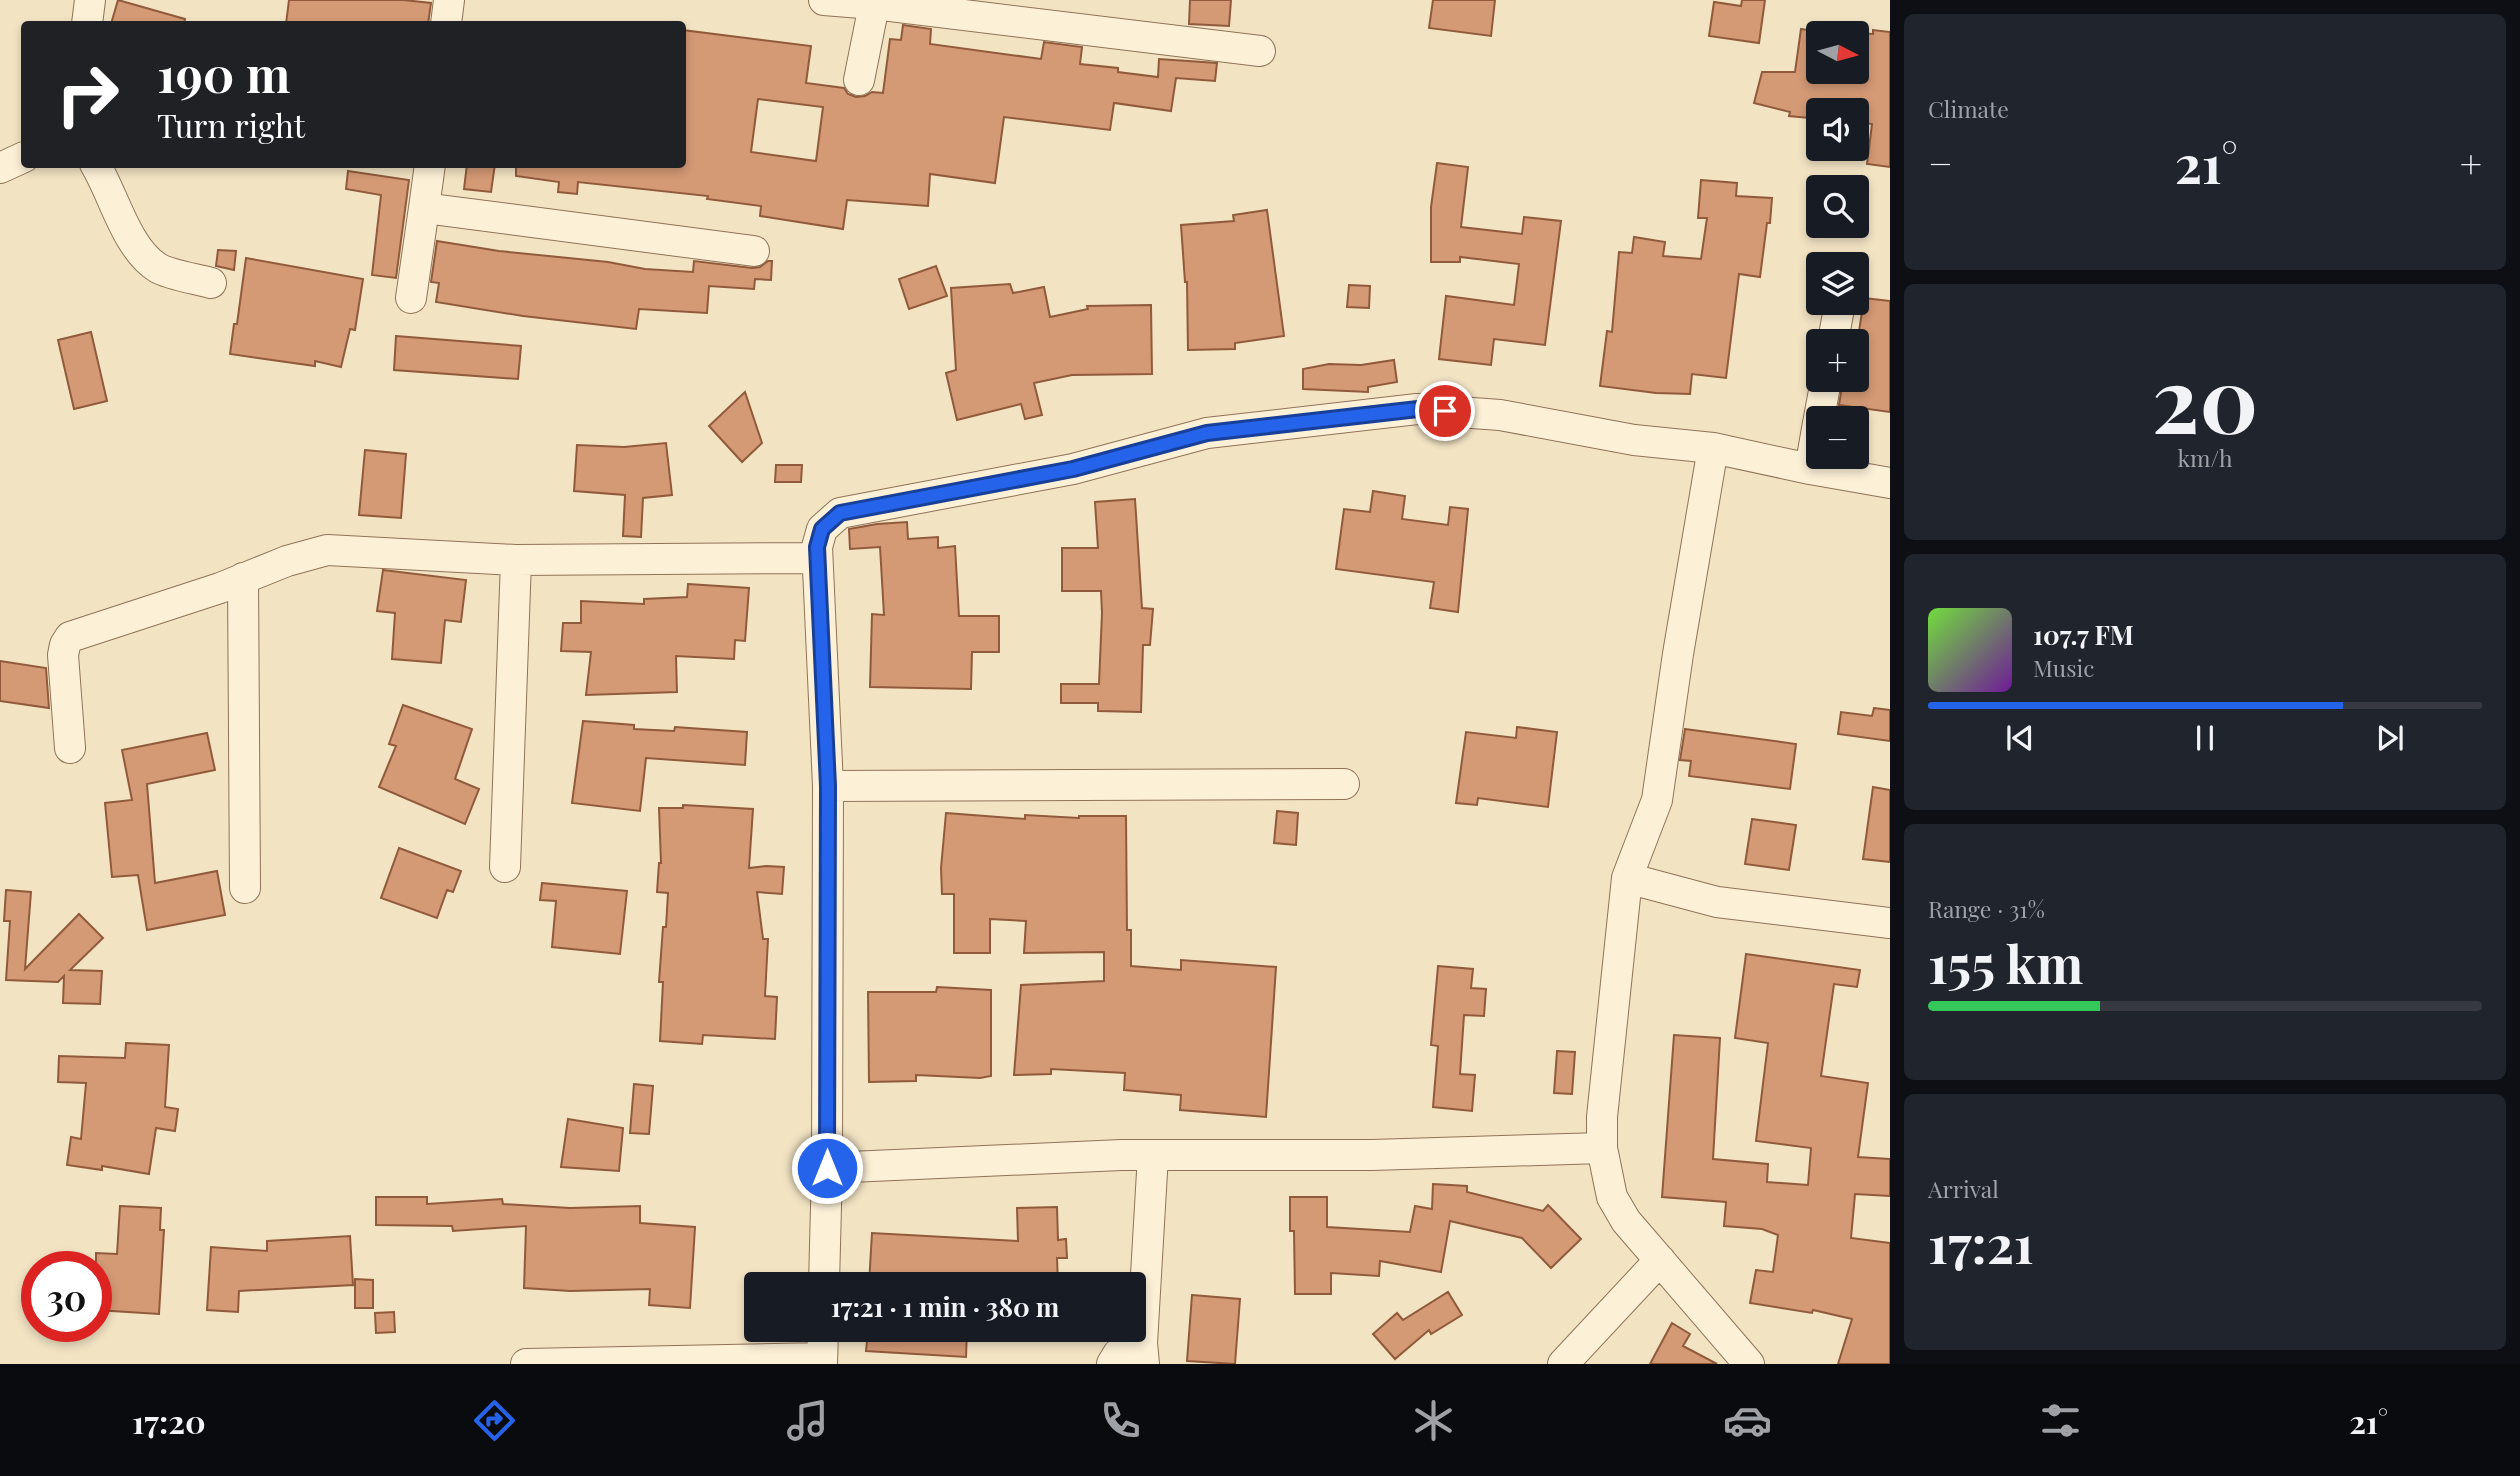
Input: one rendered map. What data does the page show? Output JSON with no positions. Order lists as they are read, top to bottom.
{
  "north": "right",
  "page": {
    "tile": [
      "Climate",
      ["20", "km/h"],
      ["Range · 31%", "155 km"],
      ["Arrival", "17:21"]
    ],
    "map_buttons": ["+", "−"],
    "turn": ["190 m", "Turn right"],
    "heat": ["−", "21°", "+"],
    "song": ["107.7 FM", "Music"],
    "limit": "30",
    "trip": "17:21 · 1 min · 380 m",
    "tabs": ["17:20", "21°"]
  }
}
